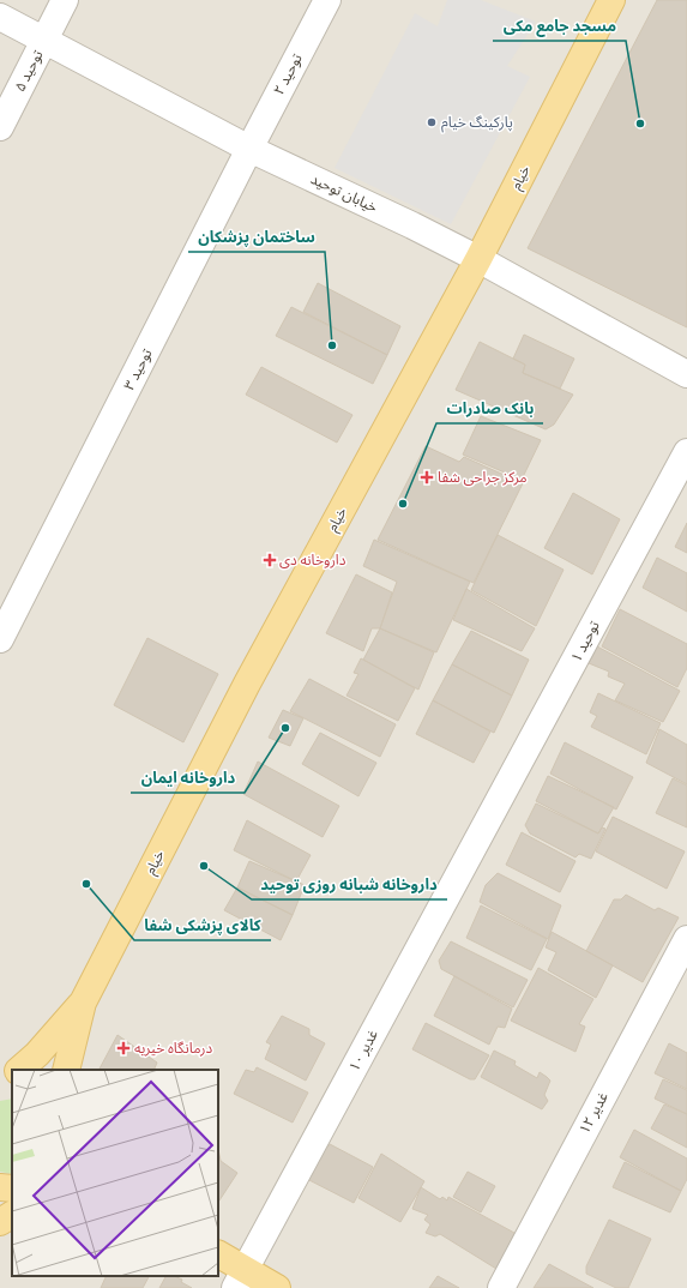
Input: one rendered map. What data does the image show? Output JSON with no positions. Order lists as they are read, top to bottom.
{
  "streets": {
    "main road": ["خیام"],
    "street": [
      "توحید ۵",
      "توحید ۲",
      "خیابان توحید",
      "توحید ۳",
      "توحید ۱",
      "غدیر ۱۰",
      "غدیر ۱۲"
    ]
  },
  "crossings": [
    ["توحید ۵", "خیابان توحید"],
    ["توحید ۲", "خیابان توحید"],
    ["توحید ۲", "توحید ۳"],
    ["خیام", "خیابان توحید"],
    ["خیابان توحید", "توحید ۳"],
    ["توحید ۱", "غدیر ۱۰"]
  ],
  "places": {
    "other": [
      "پارکینگ خیام",
      "مسجد جامع مکی",
      "ساختمان پزشکان",
      "بانک صادرات",
      "داروخانه ایمان",
      "داروخانه شبانه روزی توحید",
      "کالای پزشکی شفا"
    ],
    "health": ["مرکز جراحی شفا", "داروخانه دی", "درمانگاه خیریه"]
  }
}
